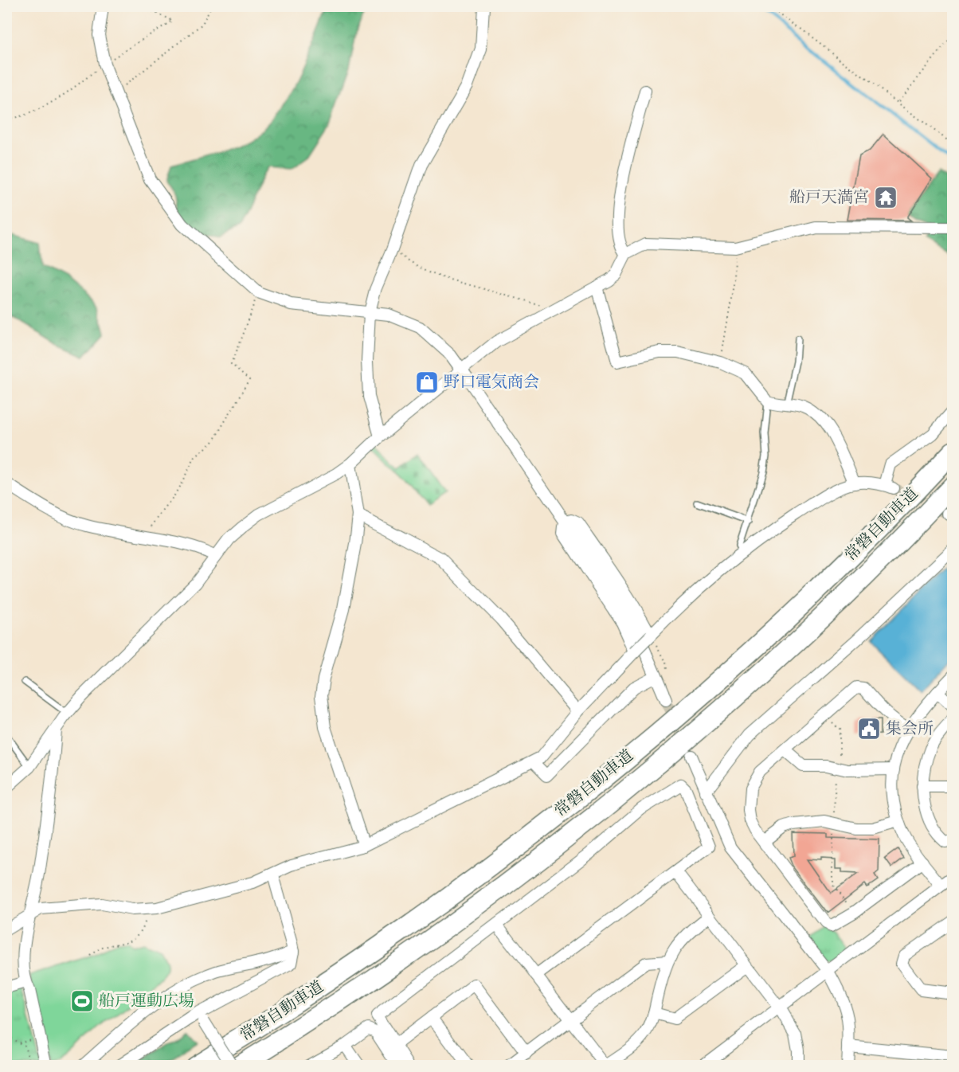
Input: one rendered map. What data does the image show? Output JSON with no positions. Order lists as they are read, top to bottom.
{
  "streets": {
    "highway": ["常磐自動車道"]
  },
  "places": {
    "temple": ["船戸天満宮"],
    "shop": ["野口電気商会"],
    "public building": ["集会所"],
    "sports": ["船戸運動広場"]
  }
}
